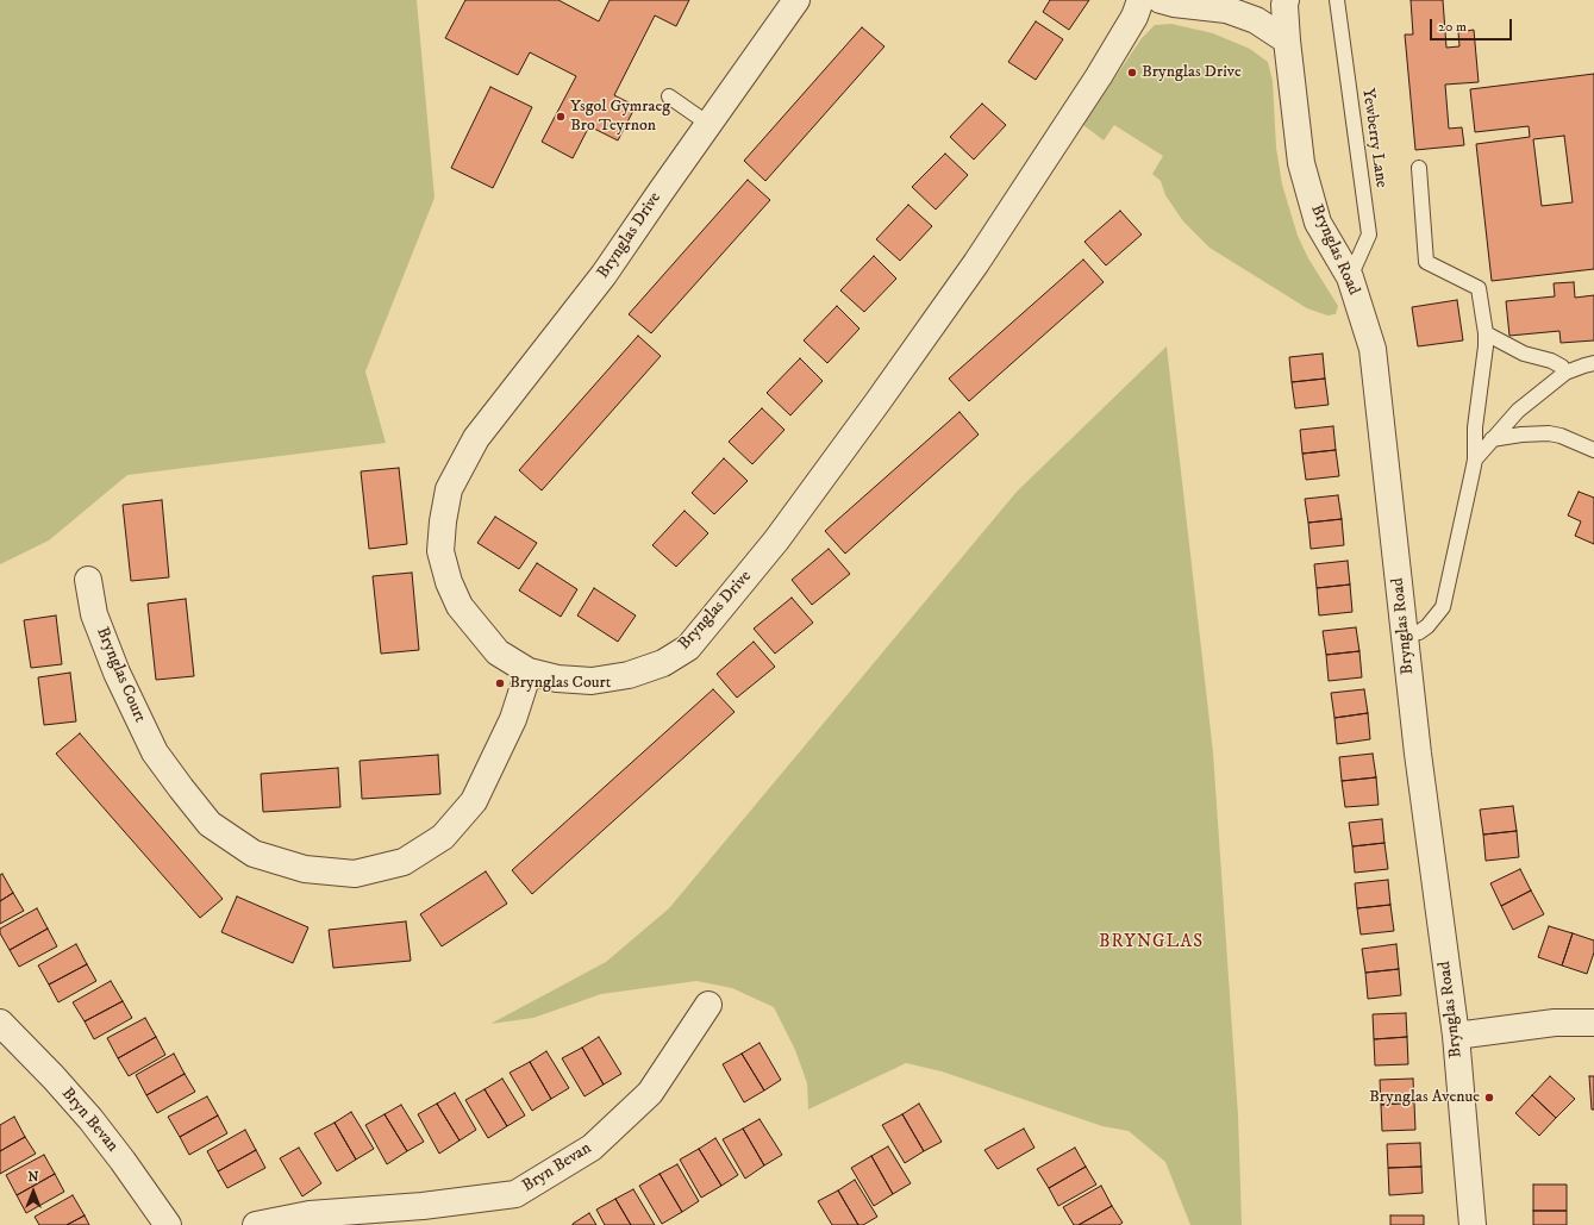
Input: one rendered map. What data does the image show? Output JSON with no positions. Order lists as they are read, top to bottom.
{
  "streets": {
    "street": [
      "Brynglas Drive",
      "Brynglas Road",
      "Brynglas Court",
      "Bryn Bevan"
    ],
    "lane": ["Yewberry Lane"]
  },
  "crossings": [
    ["Yewberry Lane", "Brynglas Road"],
    ["Brynglas Drive", "Brynglas Court"]
  ],
  "districts": ["BRYNGLAS"],
  "places": [
    "Brynglas Drive",
    "Ysgol Gymraeg Bro Teyrnon",
    "Brynglas Court",
    "Brynglas Avenue"
  ],
  "scale_bar": "20 m",
  "north": "top"
}
